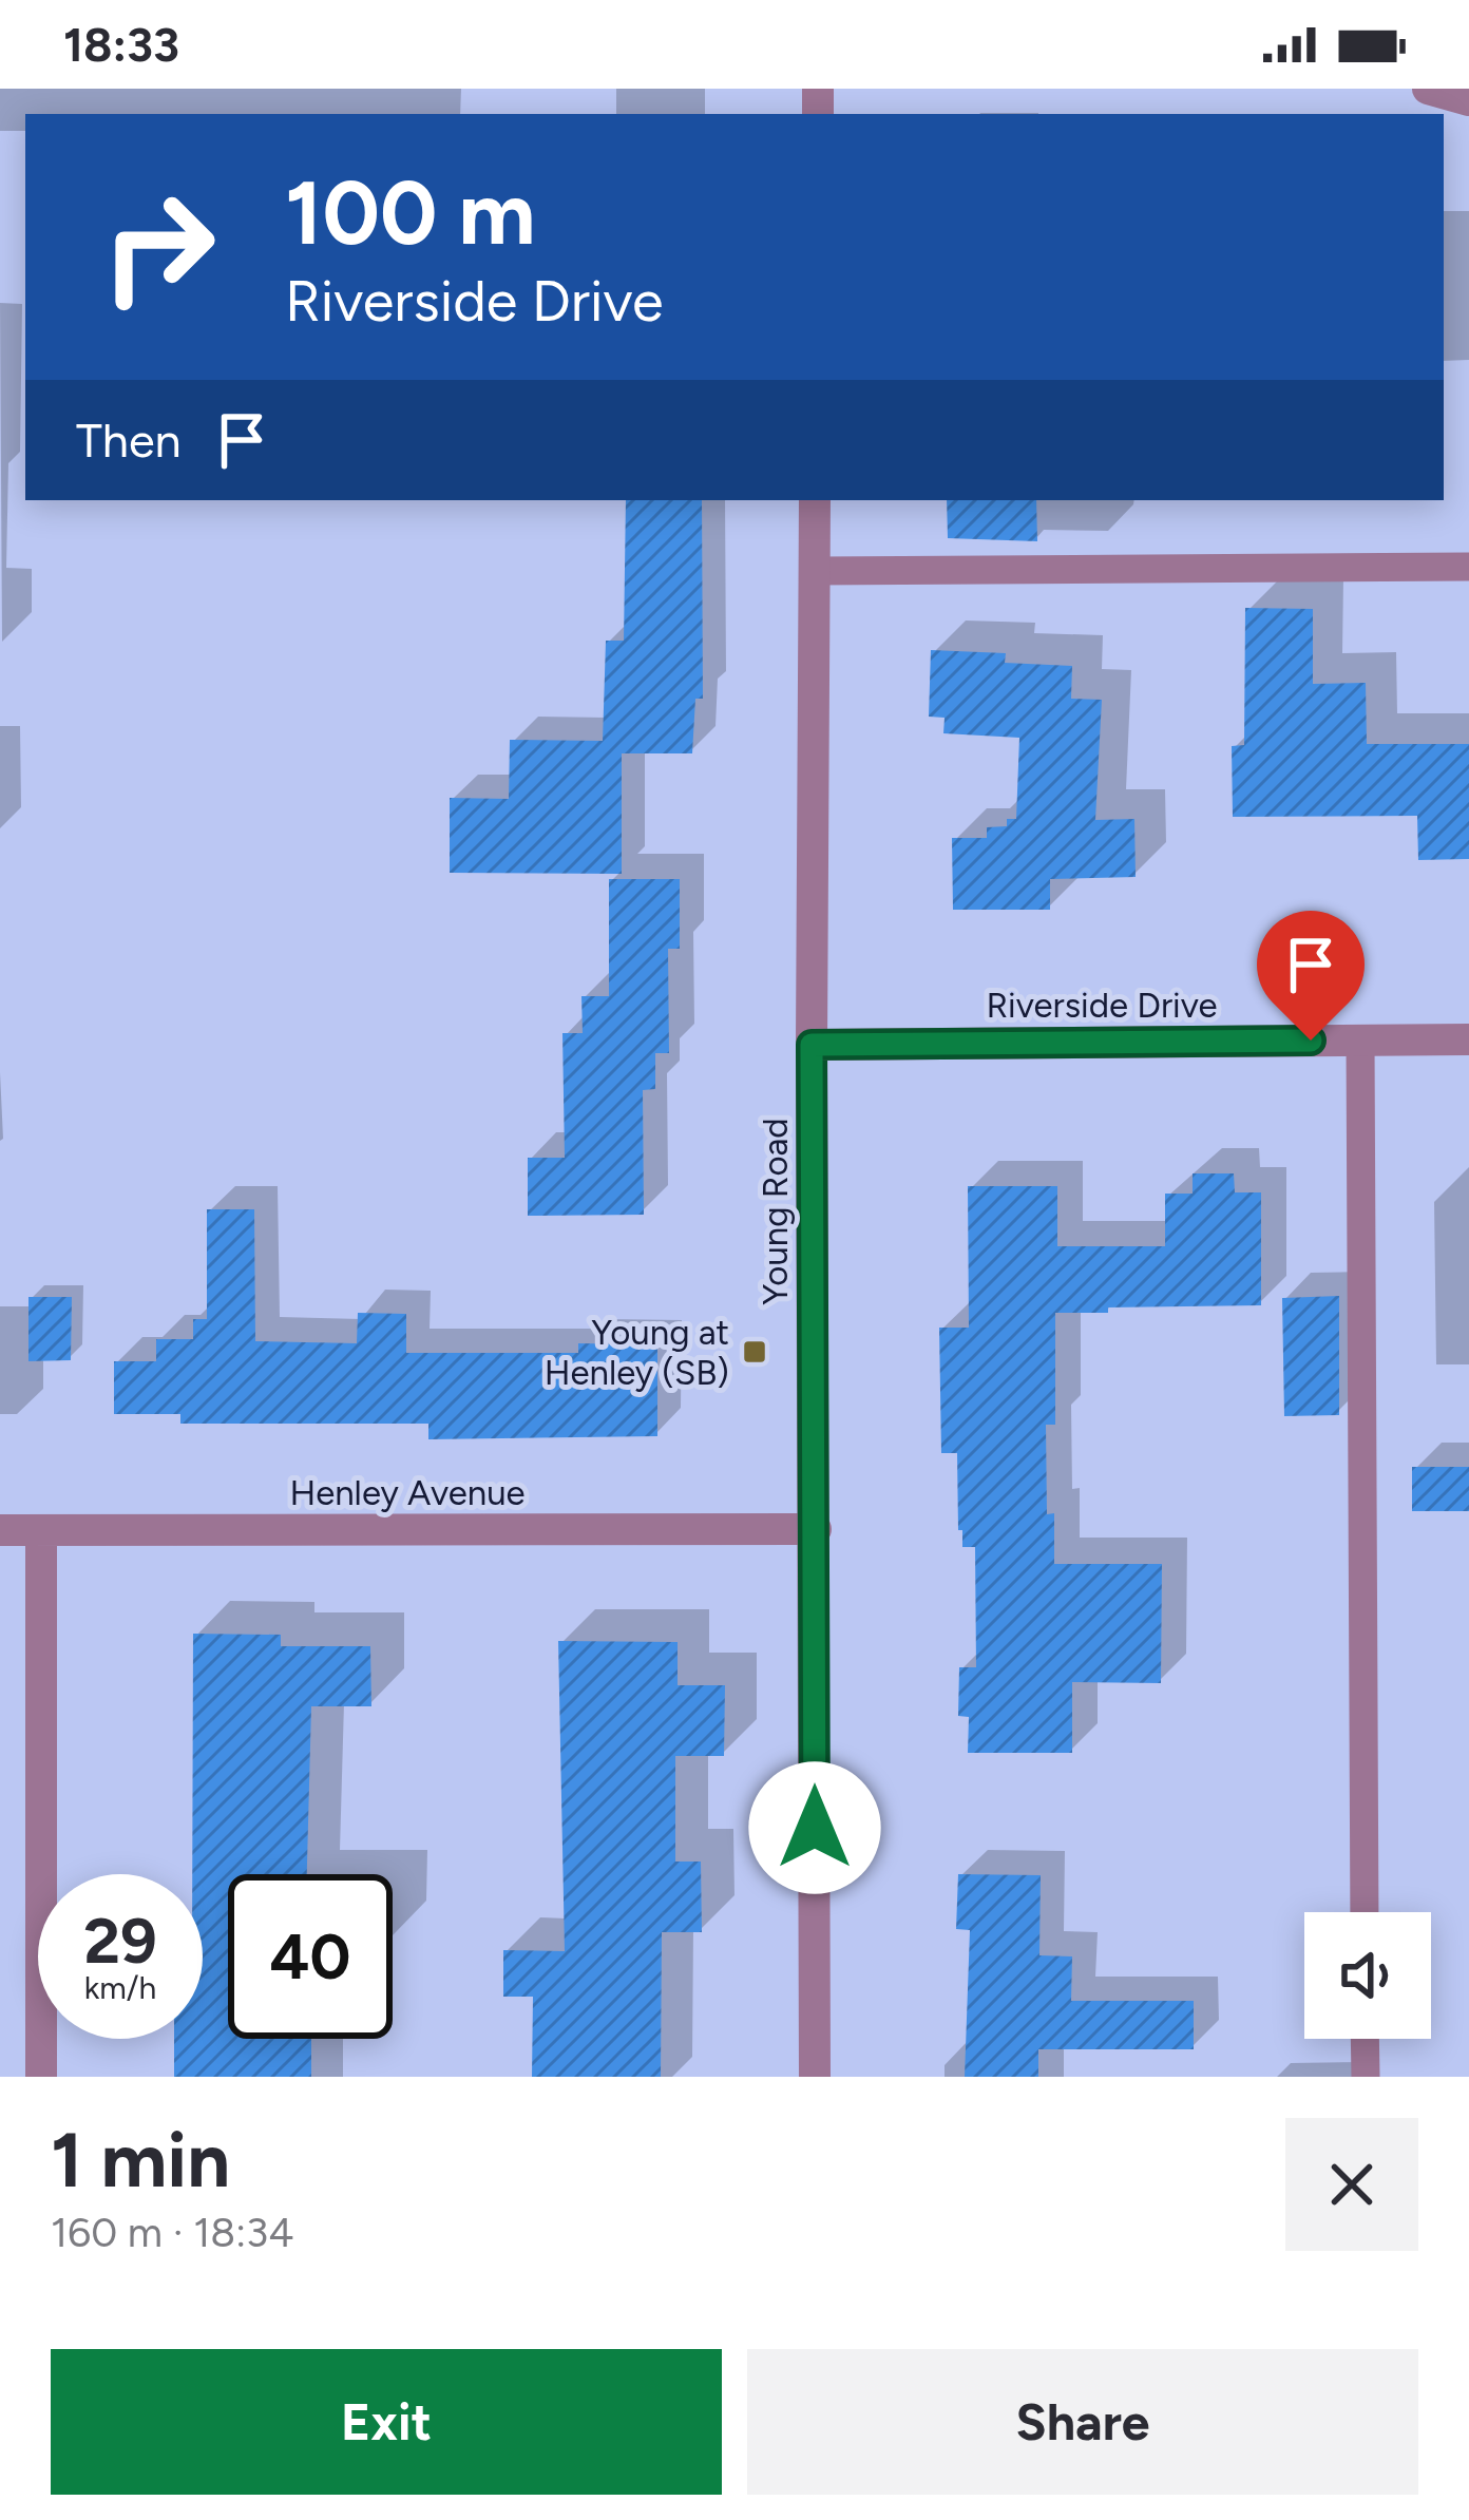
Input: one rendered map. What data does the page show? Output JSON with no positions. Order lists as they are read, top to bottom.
{
  "streets": {
    "street": ["Riverside Drive", "Young Road", "Henley Avenue"]
  },
  "crossings": [
    ["Riverside Drive", "Young Road"],
    ["Young Road", "Henley Avenue"]
  ],
  "places": {
    "transit": ["Young at Henley (SB)"]
  },
  "page": {
    "status": "18:33",
    "turn": ["100 m", "Riverside Drive"],
    "then": "Then",
    "speed": "29 km/h",
    "limit": "40",
    "heading": ["1 min", "160 m · 18:34"],
    "buttons": ["Exit", "Share"]
  }
}
